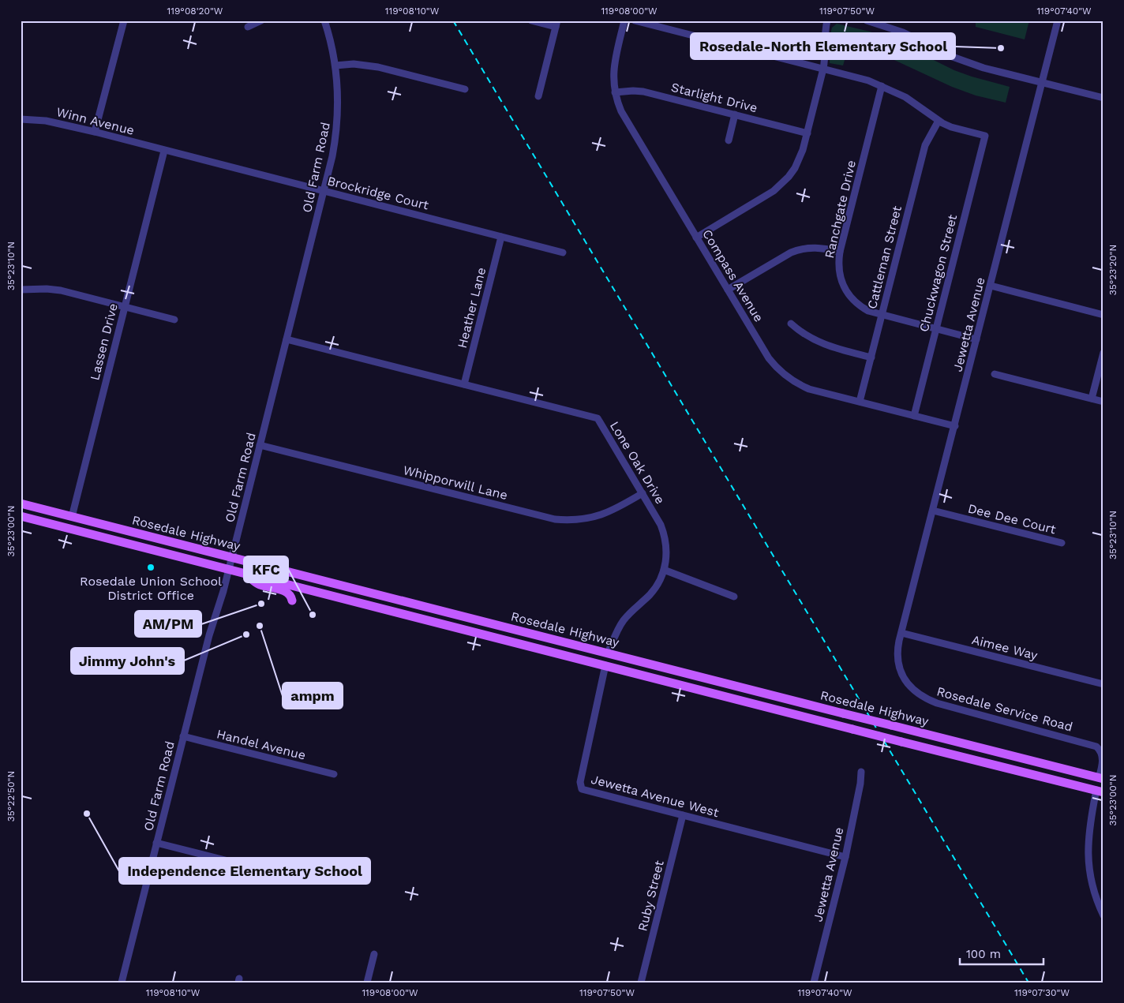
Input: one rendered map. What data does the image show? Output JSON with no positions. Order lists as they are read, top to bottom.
{
  "streets": {
    "main road": ["Rosedale Highway"],
    "street": [
      "Starlight Drive",
      "Winn Avenue",
      "Old Farm Road",
      "Brockridge Court",
      "Ranchgate Drive",
      "Cattleman Street",
      "Chuckwagon Street",
      "Compass Avenue",
      "Heather Lane",
      "Jewetta Avenue",
      "Lassen Drive",
      "Lone Oak Drive",
      "Whipporwill Lane",
      "Dee Dee Court",
      "Aimee Way",
      "Rosedale Service Road",
      "Handel Avenue",
      "Jewetta Avenue West",
      "Ruby Street"
    ]
  },
  "crossings": [
    ["Starlight Drive", "Compass Avenue"],
    ["Winn Avenue", "Brockridge Court"],
    ["Winn Avenue", "Lassen Drive"],
    ["Old Farm Road", "Brockridge Court"],
    ["Old Farm Road", "Lone Oak Drive"],
    ["Old Farm Road", "Whipporwill Lane"],
    ["Old Farm Road", "Rosedale Highway"],
    ["Old Farm Road", "Handel Avenue"],
    ["Brockridge Court", "Heather Lane"],
    ["Brockridge Court", "Lassen Drive"],
    ["Ranchgate Drive", "Cattleman Street"],
    ["Ranchgate Drive", "Chuckwagon Street"],
    ["Ranchgate Drive", "Jewetta Avenue"],
    ["Cattleman Street", "Chuckwagon Street"],
    ["Cattleman Street", "Compass Avenue"],
    ["Chuckwagon Street", "Compass Avenue"],
    ["Compass Avenue", "Jewetta Avenue"],
    ["Heather Lane", "Lone Oak Drive"],
    ["Jewetta Avenue", "Dee Dee Court"],
    ["Jewetta Avenue", "Aimee Way"],
    ["Jewetta Avenue", "Rosedale Service Road"],
    ["Jewetta Avenue", "Jewetta Avenue West"],
    ["Lassen Drive", "Rosedale Highway"],
    ["Lone Oak Drive", "Whipporwill Lane"],
    ["Lone Oak Drive", "Rosedale Highway"],
    ["Rosedale Highway", "Rosedale Service Road"],
    ["Rosedale Highway", "Jewetta Avenue West"],
    ["Aimee Way", "Rosedale Service Road"],
    ["Jewetta Avenue West", "Ruby Street"]
  ],
  "places": [
    "Rosedale-North Elementary School",
    "Rosedale Union School District Office",
    "AM/PM",
    "KFC",
    "ampm",
    "Jimmy John's",
    "Independence Elementary School"
  ],
  "scale_bar": "100 m",
  "coordinates": [
    "119°08'20\"W",
    "119°08'10\"W",
    "119°08'00\"W",
    "119°07'50\"W",
    "119°07'40\"W",
    "35°23'10\"N",
    "35°23'20\"N",
    "35°23'00\"N",
    "35°22'50\"N",
    "119°07'30\"W"
  ]
}
